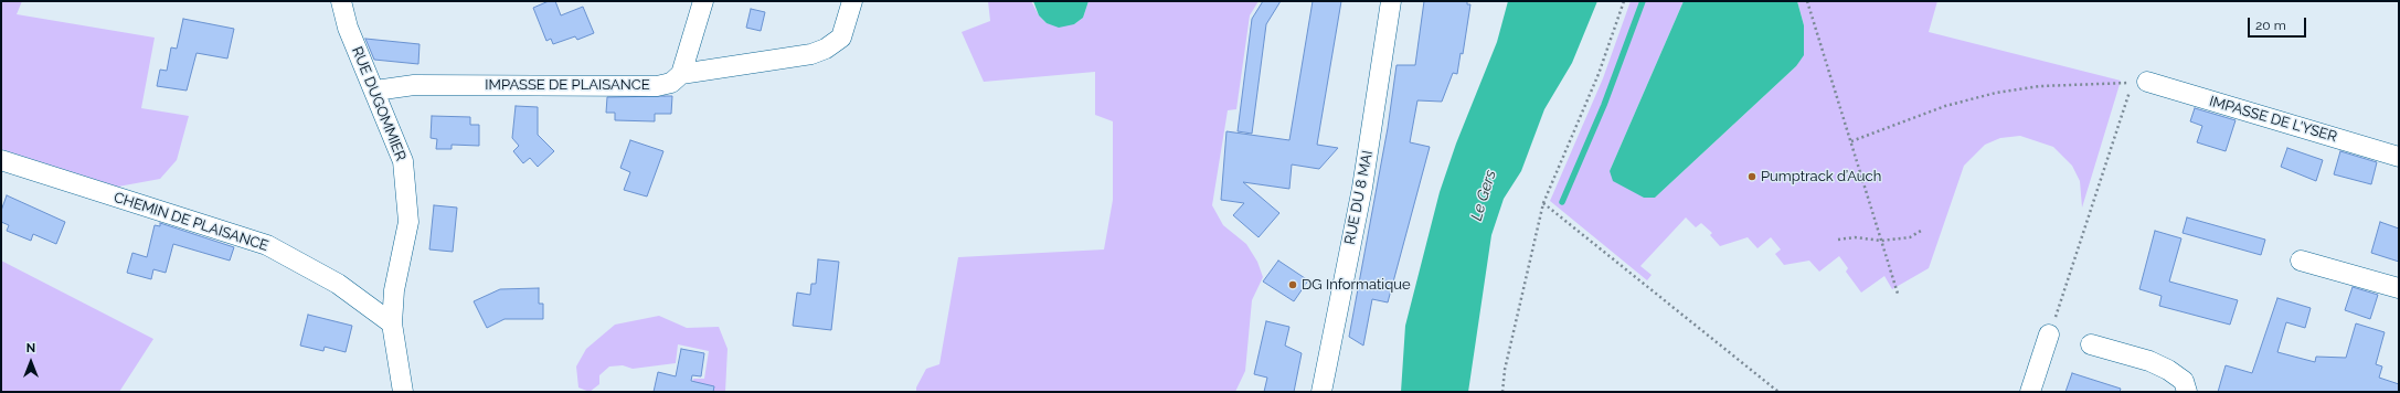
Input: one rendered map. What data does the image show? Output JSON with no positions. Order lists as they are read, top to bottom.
{
  "streets": {
    "street": [
      "IMPASSE DE PLAISANCE",
      "RUE DUGOMMIER",
      "IMPASSE DE L'YSER",
      "RUE DU 8 MAI",
      "CHEMIN DE PLAISANCE"
    ]
  },
  "crossings": [
    ["IMPASSE DE PLAISANCE", "RUE DUGOMMIER"],
    ["RUE DUGOMMIER", "CHEMIN DE PLAISANCE"]
  ],
  "water": ["Le Gers"],
  "places": ["Pumptrack d’Auch", "DG Informatique"],
  "scale_bar": "20 m",
  "north": "top"
}
